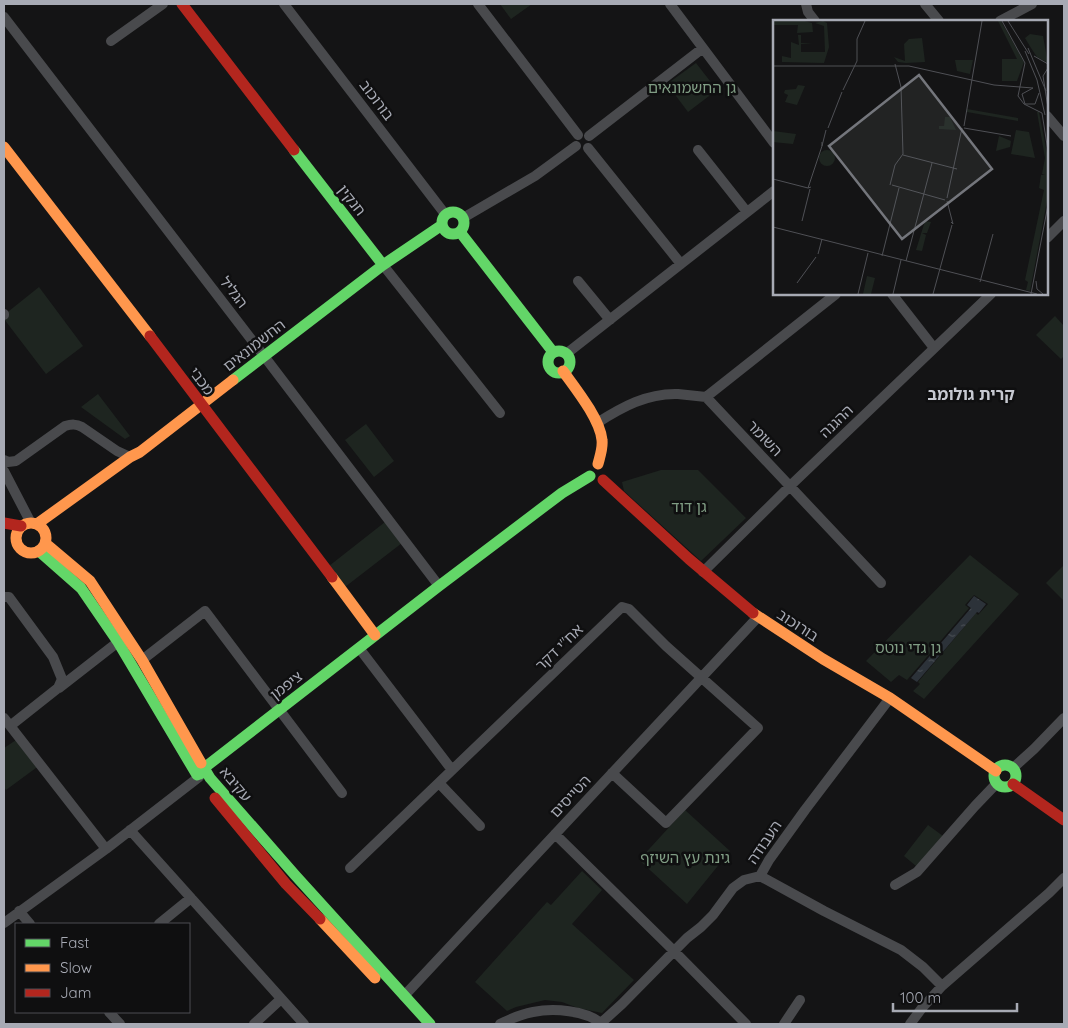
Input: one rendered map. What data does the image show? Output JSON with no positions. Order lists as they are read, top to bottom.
{
  "streets": {
    "street": [
      "בורוכוב",
      "חנקין",
      "הגליל",
      "החשמונאים",
      "מכבי",
      "ההגנה",
      "השומר",
      "אח''י דקר",
      "ציפמן",
      "עקיבא",
      "הטייסים",
      "העבודה"
    ]
  },
  "crossings": [
    ["בורוכוב", "החשמונאים"],
    ["בורוכוב", "ההגנה"],
    ["בורוכוב", "ציפמן"],
    ["בורוכוב", "הטייסים"],
    ["בורוכוב", "העבודה"],
    ["חנקין", "החשמונאים"],
    ["הגליל", "החשמונאים"],
    ["הגליל", "ציפמן"],
    ["החשמונאים", "מכבי"],
    ["החשמונאים", "עקיבא"],
    ["מכבי", "ציפמן"],
    ["ההגנה", "השומר"],
    ["אח''י דקר", "הטייסים"],
    ["ציפמן", "עקיבא"],
    ["עקיבא", "הטייסים"]
  ],
  "districts": ["קרית גולומב"],
  "parks": [
    "גן החשמונאים",
    "גן דוד",
    "גן גדי נוטס",
    "גינת עץ השיזף"
  ],
  "legend": ["Fast", "Slow", "Jam"],
  "scale_bar": "100 m"
}
